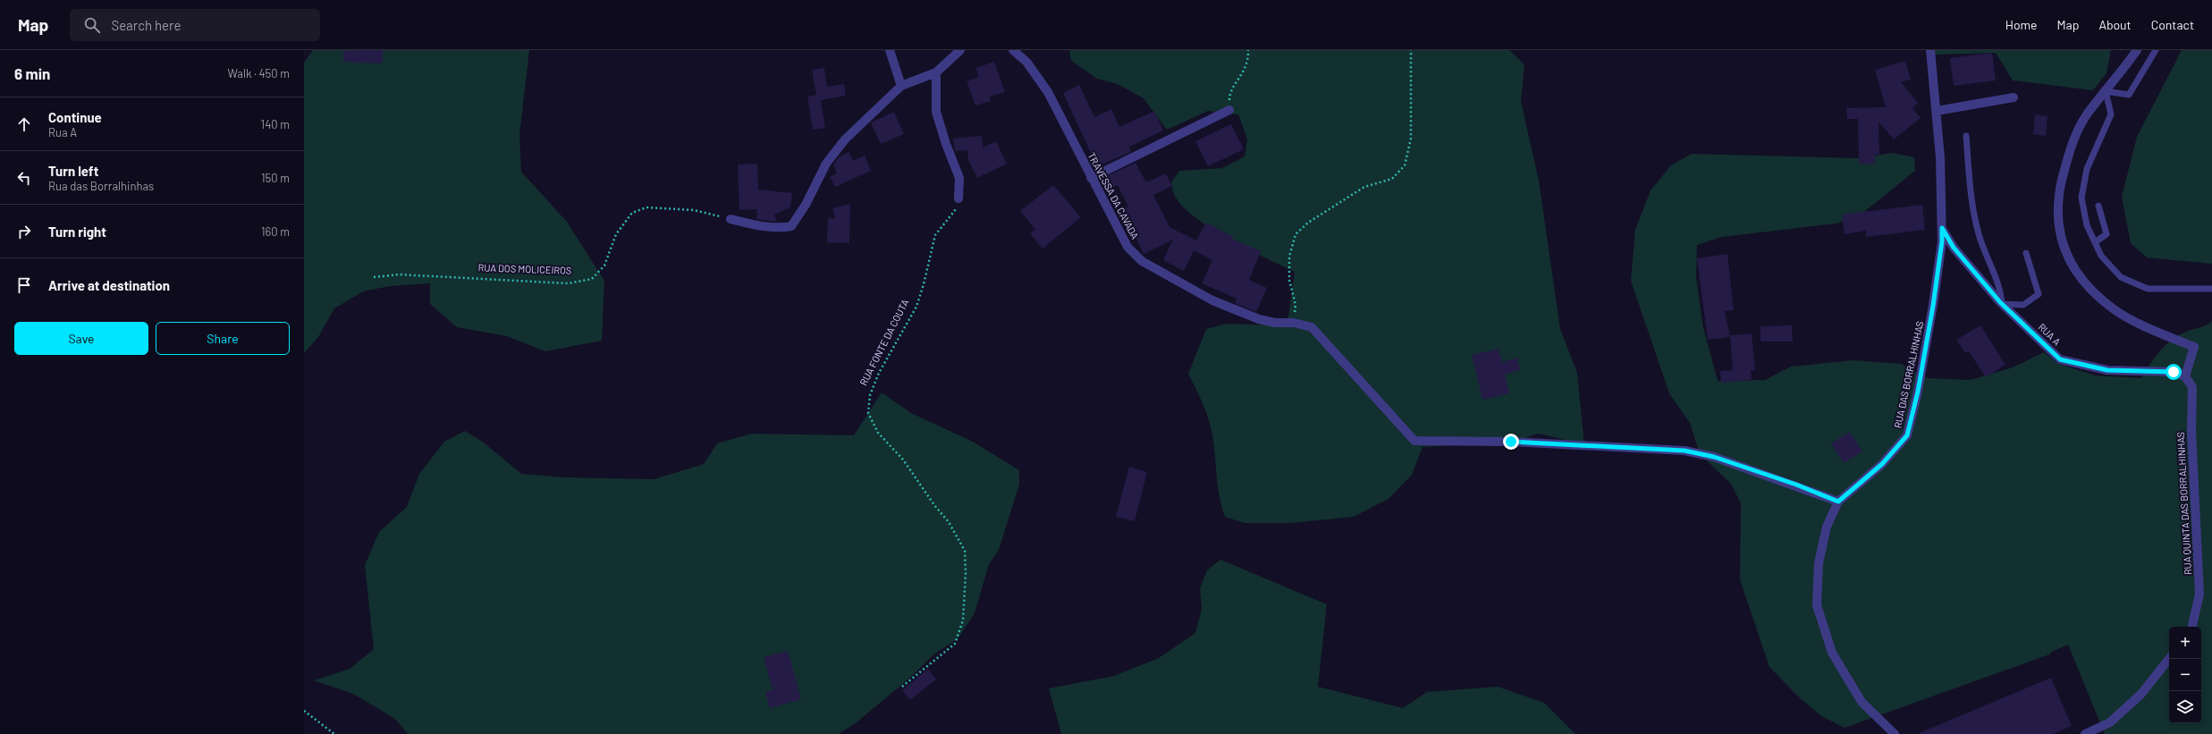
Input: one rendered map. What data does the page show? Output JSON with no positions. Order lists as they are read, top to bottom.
{
  "streets": {
    "street": [
      "TRAVESSA DA CAVADA",
      "RUA A",
      "RUA DAS BORRALHINHAS",
      "RUA QUINTA DAS BORRALHINHAS"
    ],
    "path": ["RUA DOS MOLICEIROS", "RUA FONTE DA COUTA"]
  },
  "crossings": [
    ["TRAVESSA DA CAVADA", "RUA DAS BORRALHINHAS"],
    ["RUA A", "RUA DAS BORRALHINHAS"],
    ["RUA A", "RUA QUINTA DAS BORRALHINHAS"]
  ],
  "page": {
    "header": "Map",
    "search": "Search here",
    "nav": [
      "Home",
      "Map",
      "About",
      "Contact"
    ],
    "heading": ["6 min", "Walk · 450 m"],
    "list": [
      ["Continue", "Rua A", "140 m"],
      ["Turn left", "Rua das Borralhinhas", "150 m"],
      ["Turn right", "160 m"],
      "Arrive at destination"
    ],
    "buttons": ["Save", "Share"],
    "map_buttons": ["+", "−"]
  }
}
